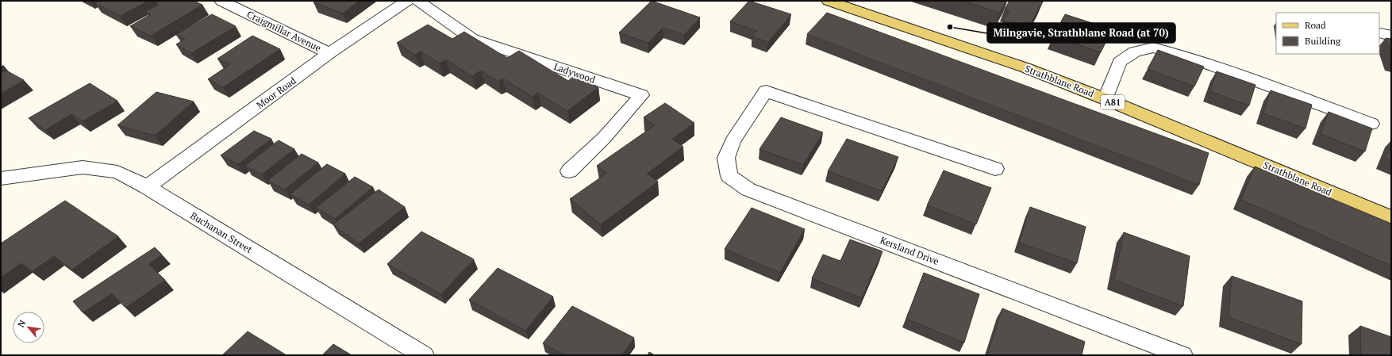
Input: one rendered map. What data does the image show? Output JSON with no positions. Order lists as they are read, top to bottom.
{
  "streets": {
    "main road": ["Strathblane Road", "A81"],
    "street": [
      "Craigmillar Avenue",
      "Ladywood",
      "Moor Road",
      "Buchanan Street",
      "Kersland Drive"
    ]
  },
  "crossings": [
    ["Craigmillar Avenue", "Moor Road"],
    ["Moor Road", "Buchanan Street"]
  ],
  "places": ["Milngavie, Strathblane Road (at 70)"],
  "legend": ["Road", "Building"],
  "north": "top left"
}
